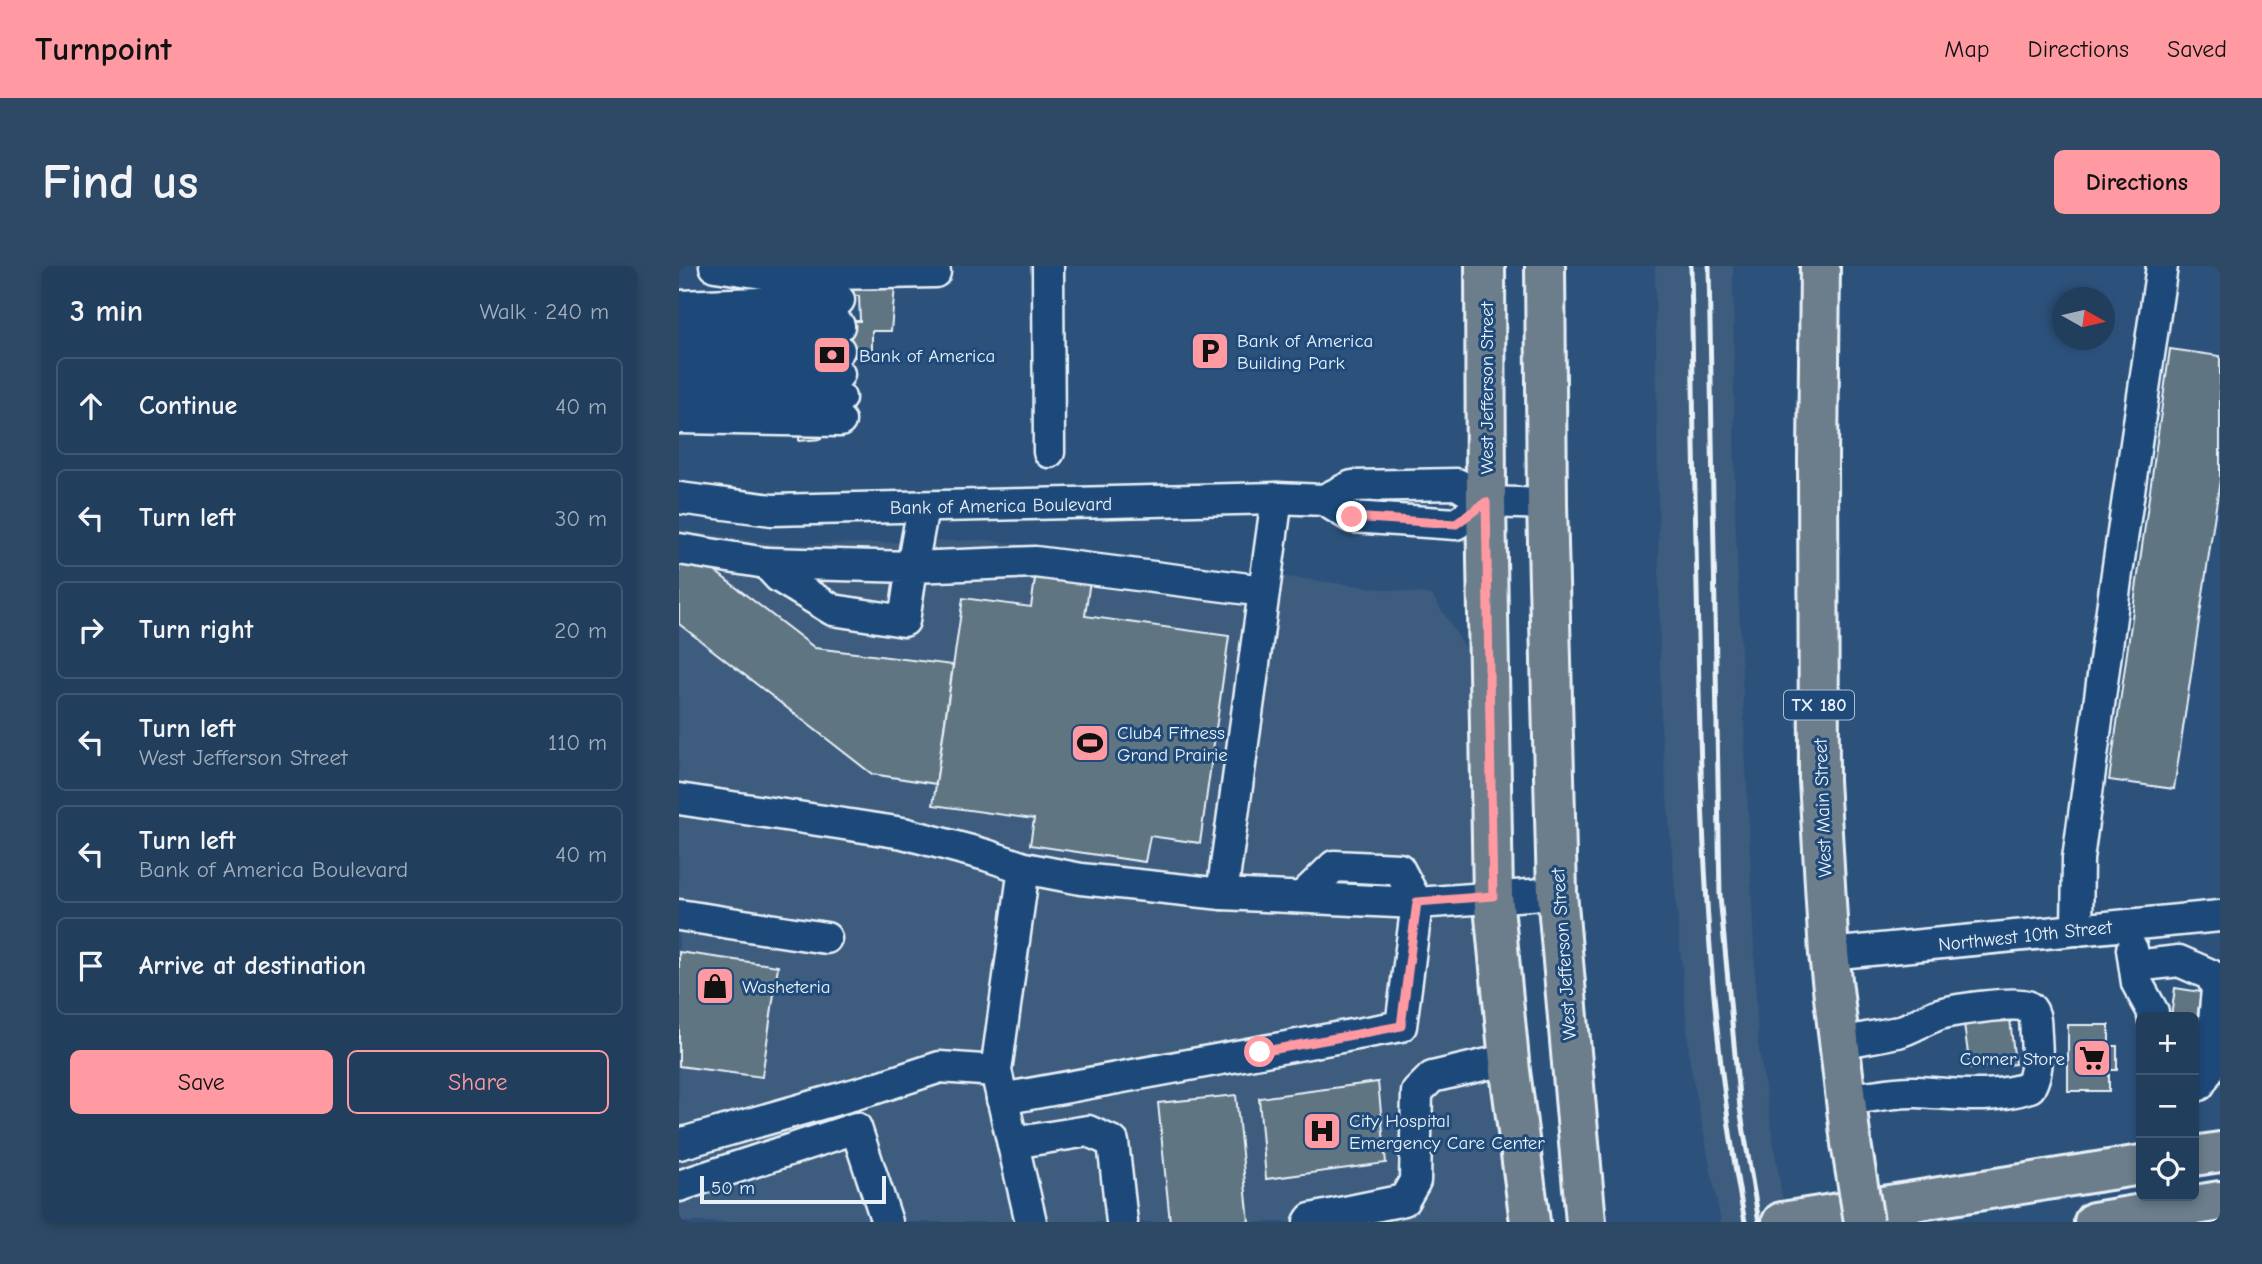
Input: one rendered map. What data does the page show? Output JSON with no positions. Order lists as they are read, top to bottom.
{
  "streets": {
    "main road": ["West Jefferson Street", "TX 180", "West Main Street"],
    "street": ["Bank of America Boulevard", "Northwest 10th Street"]
  },
  "crossings": [
    ["West Jefferson Street", "Bank of America Boulevard"],
    ["West Main Street", "Northwest 10th Street"]
  ],
  "places": {
    "parking": ["Bank of America Building Park"],
    "bank": ["Bank of America"],
    "sports": ["Club4 Fitness Grand Prairie"],
    "shop": ["Washeteria"],
    "supermarket": ["Corner Store"],
    "hospital": ["City Hospital Emergency Care Center"]
  },
  "scale_bar": "50 m",
  "north": "right",
  "page": {
    "header": "Turnpoint",
    "nav": ["Map", "Directions", "Saved"],
    "buttons": [
      "Directions",
      ["Save", "Share"]
    ],
    "title": "Find us",
    "heading": ["3 min", "Walk · 240 m"],
    "list": [
      ["Continue", "40 m"],
      ["Turn left", "30 m"],
      ["Turn right", "20 m"],
      ["Turn left", "West Jefferson Street", "110 m"],
      ["Turn left", "Bank of America Boulevard", "40 m"],
      "Arrive at destination"
    ],
    "map_buttons": ["+", "−"],
    "scale": "50 m"
  }
}
